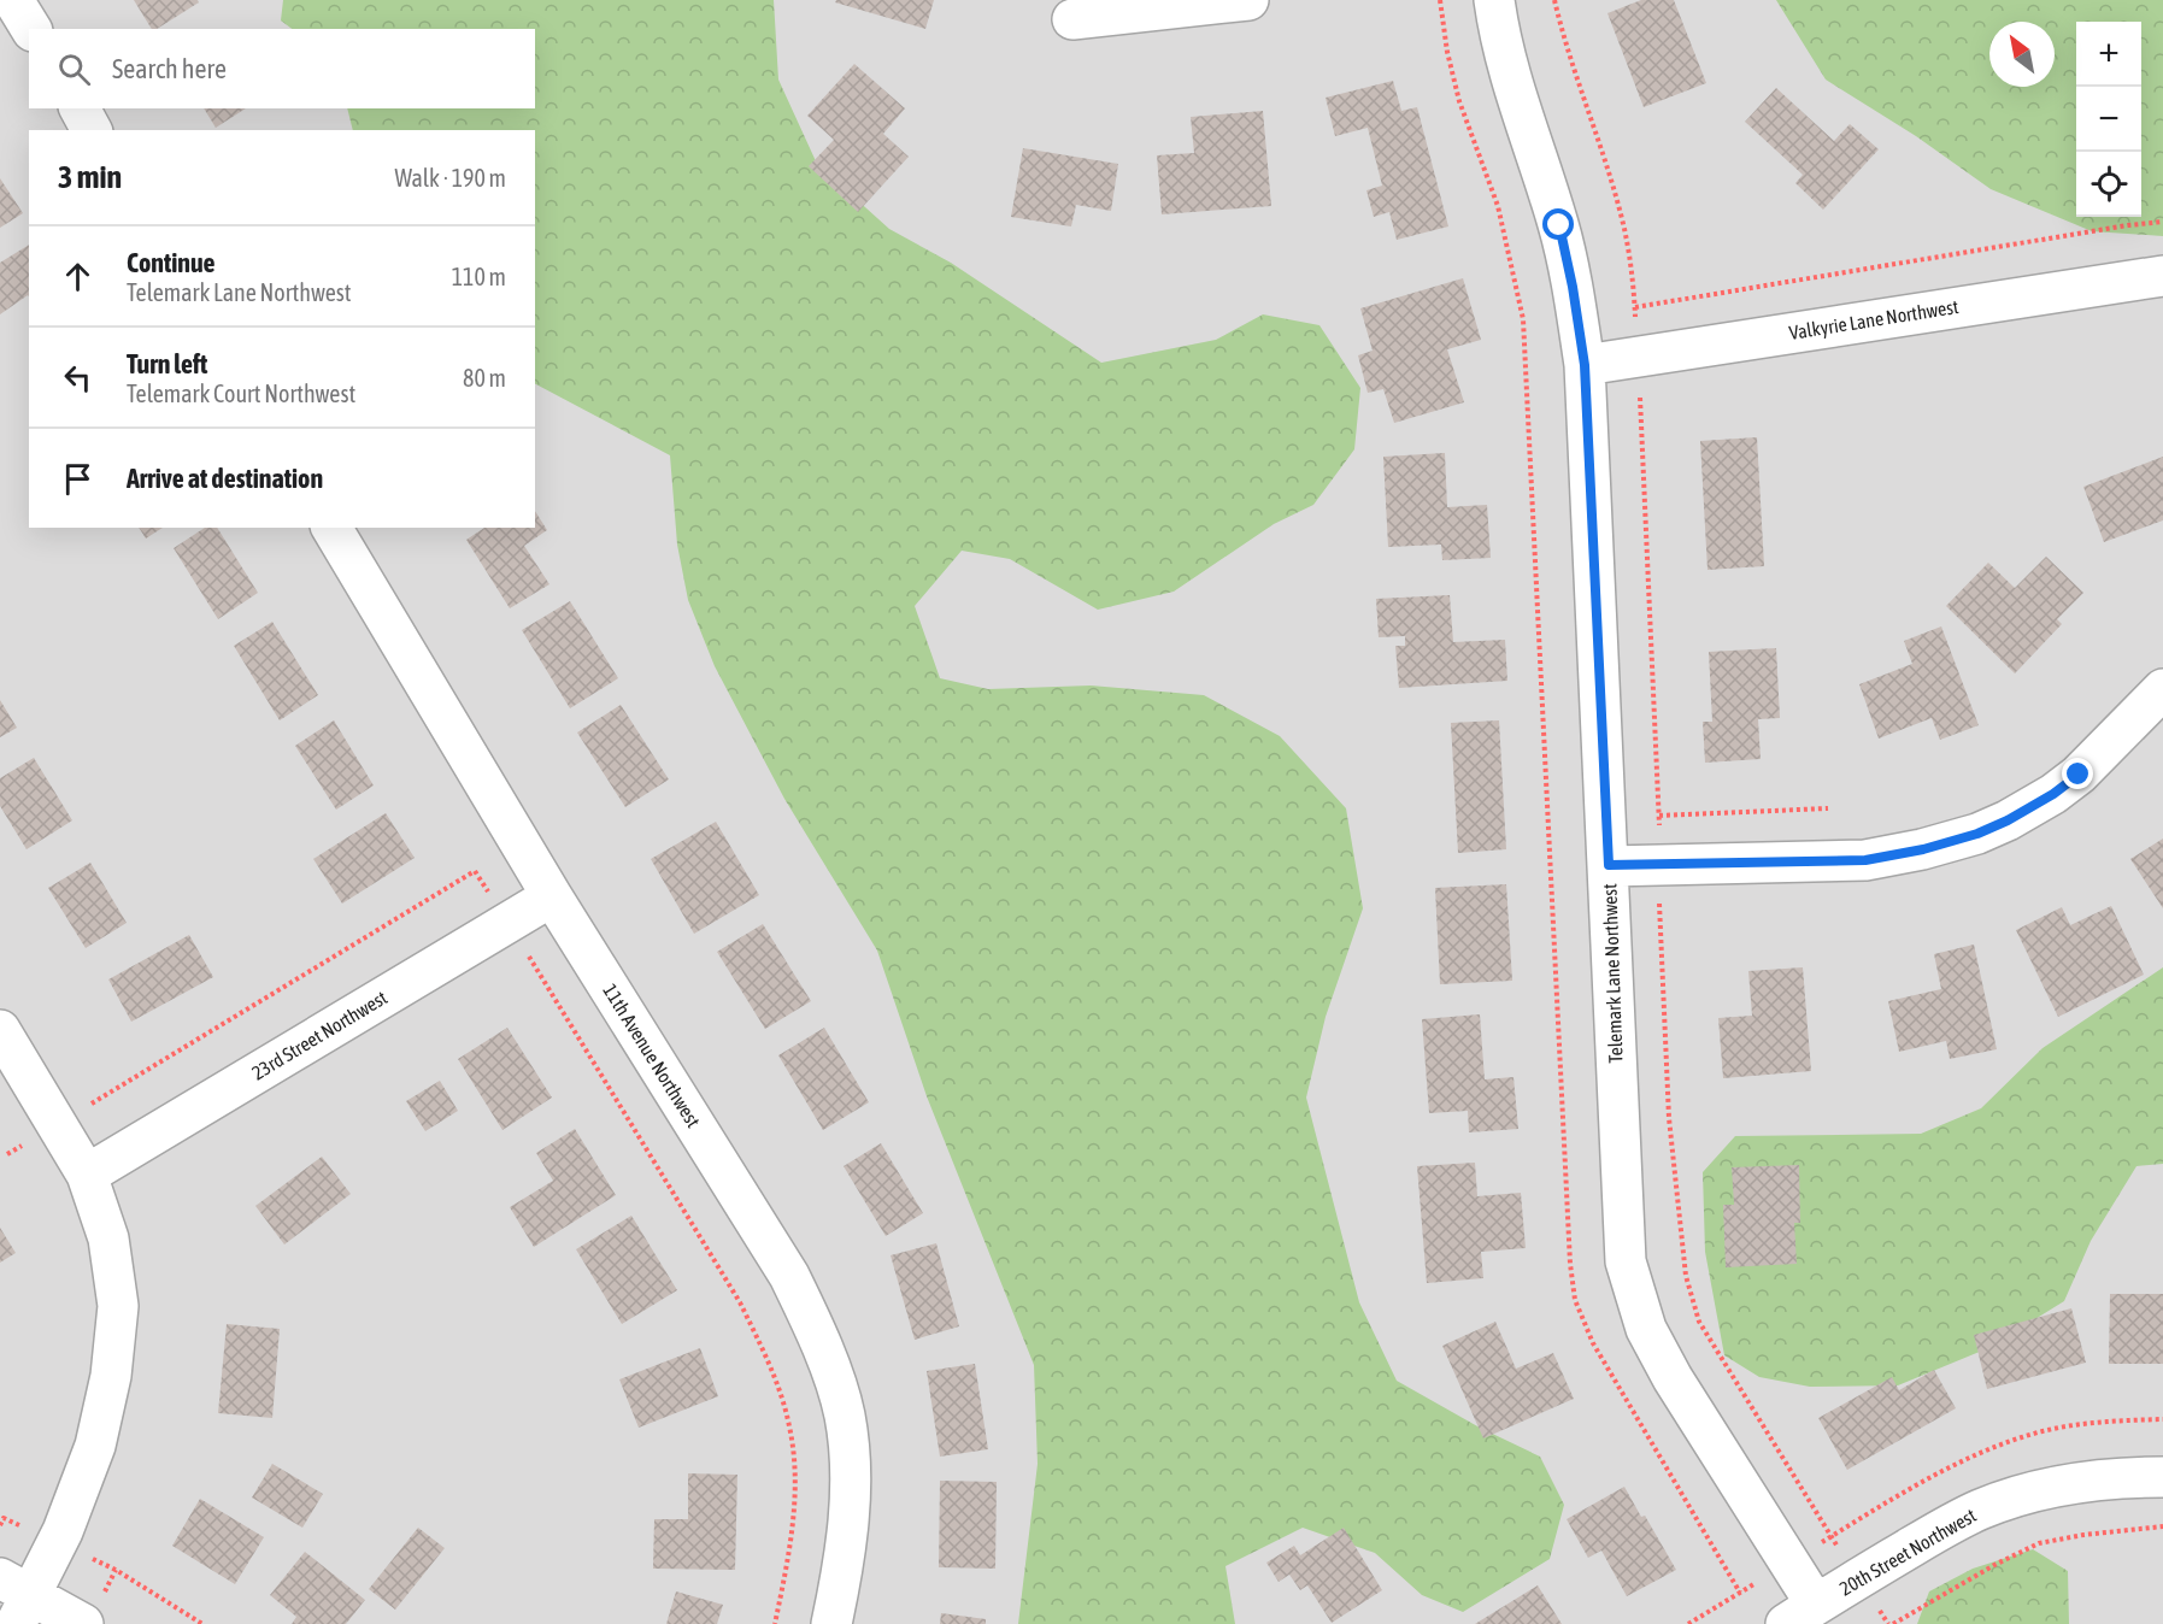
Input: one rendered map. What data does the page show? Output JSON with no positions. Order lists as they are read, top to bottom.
{
  "streets": {
    "street": [
      "Valkyrie Lane Northwest",
      "Telemark Lane Northwest",
      "23rd Street Northwest",
      "11th Avenue Northwest",
      "20th Street Northwest"
    ]
  },
  "crossings": [
    ["Valkyrie Lane Northwest", "Telemark Lane Northwest"],
    ["Telemark Lane Northwest", "20th Street Northwest"],
    ["23rd Street Northwest", "11th Avenue Northwest"]
  ],
  "north": "top left",
  "page": {
    "map_buttons": ["+", "−"],
    "search": "Search here",
    "heading": ["3 min", "Walk · 190 m"],
    "list": [
      ["Continue", "Telemark Lane Northwest", "110 m"],
      ["Turn left", "Telemark Court Northwest", "80 m"],
      "Arrive at destination"
    ]
  }
}
